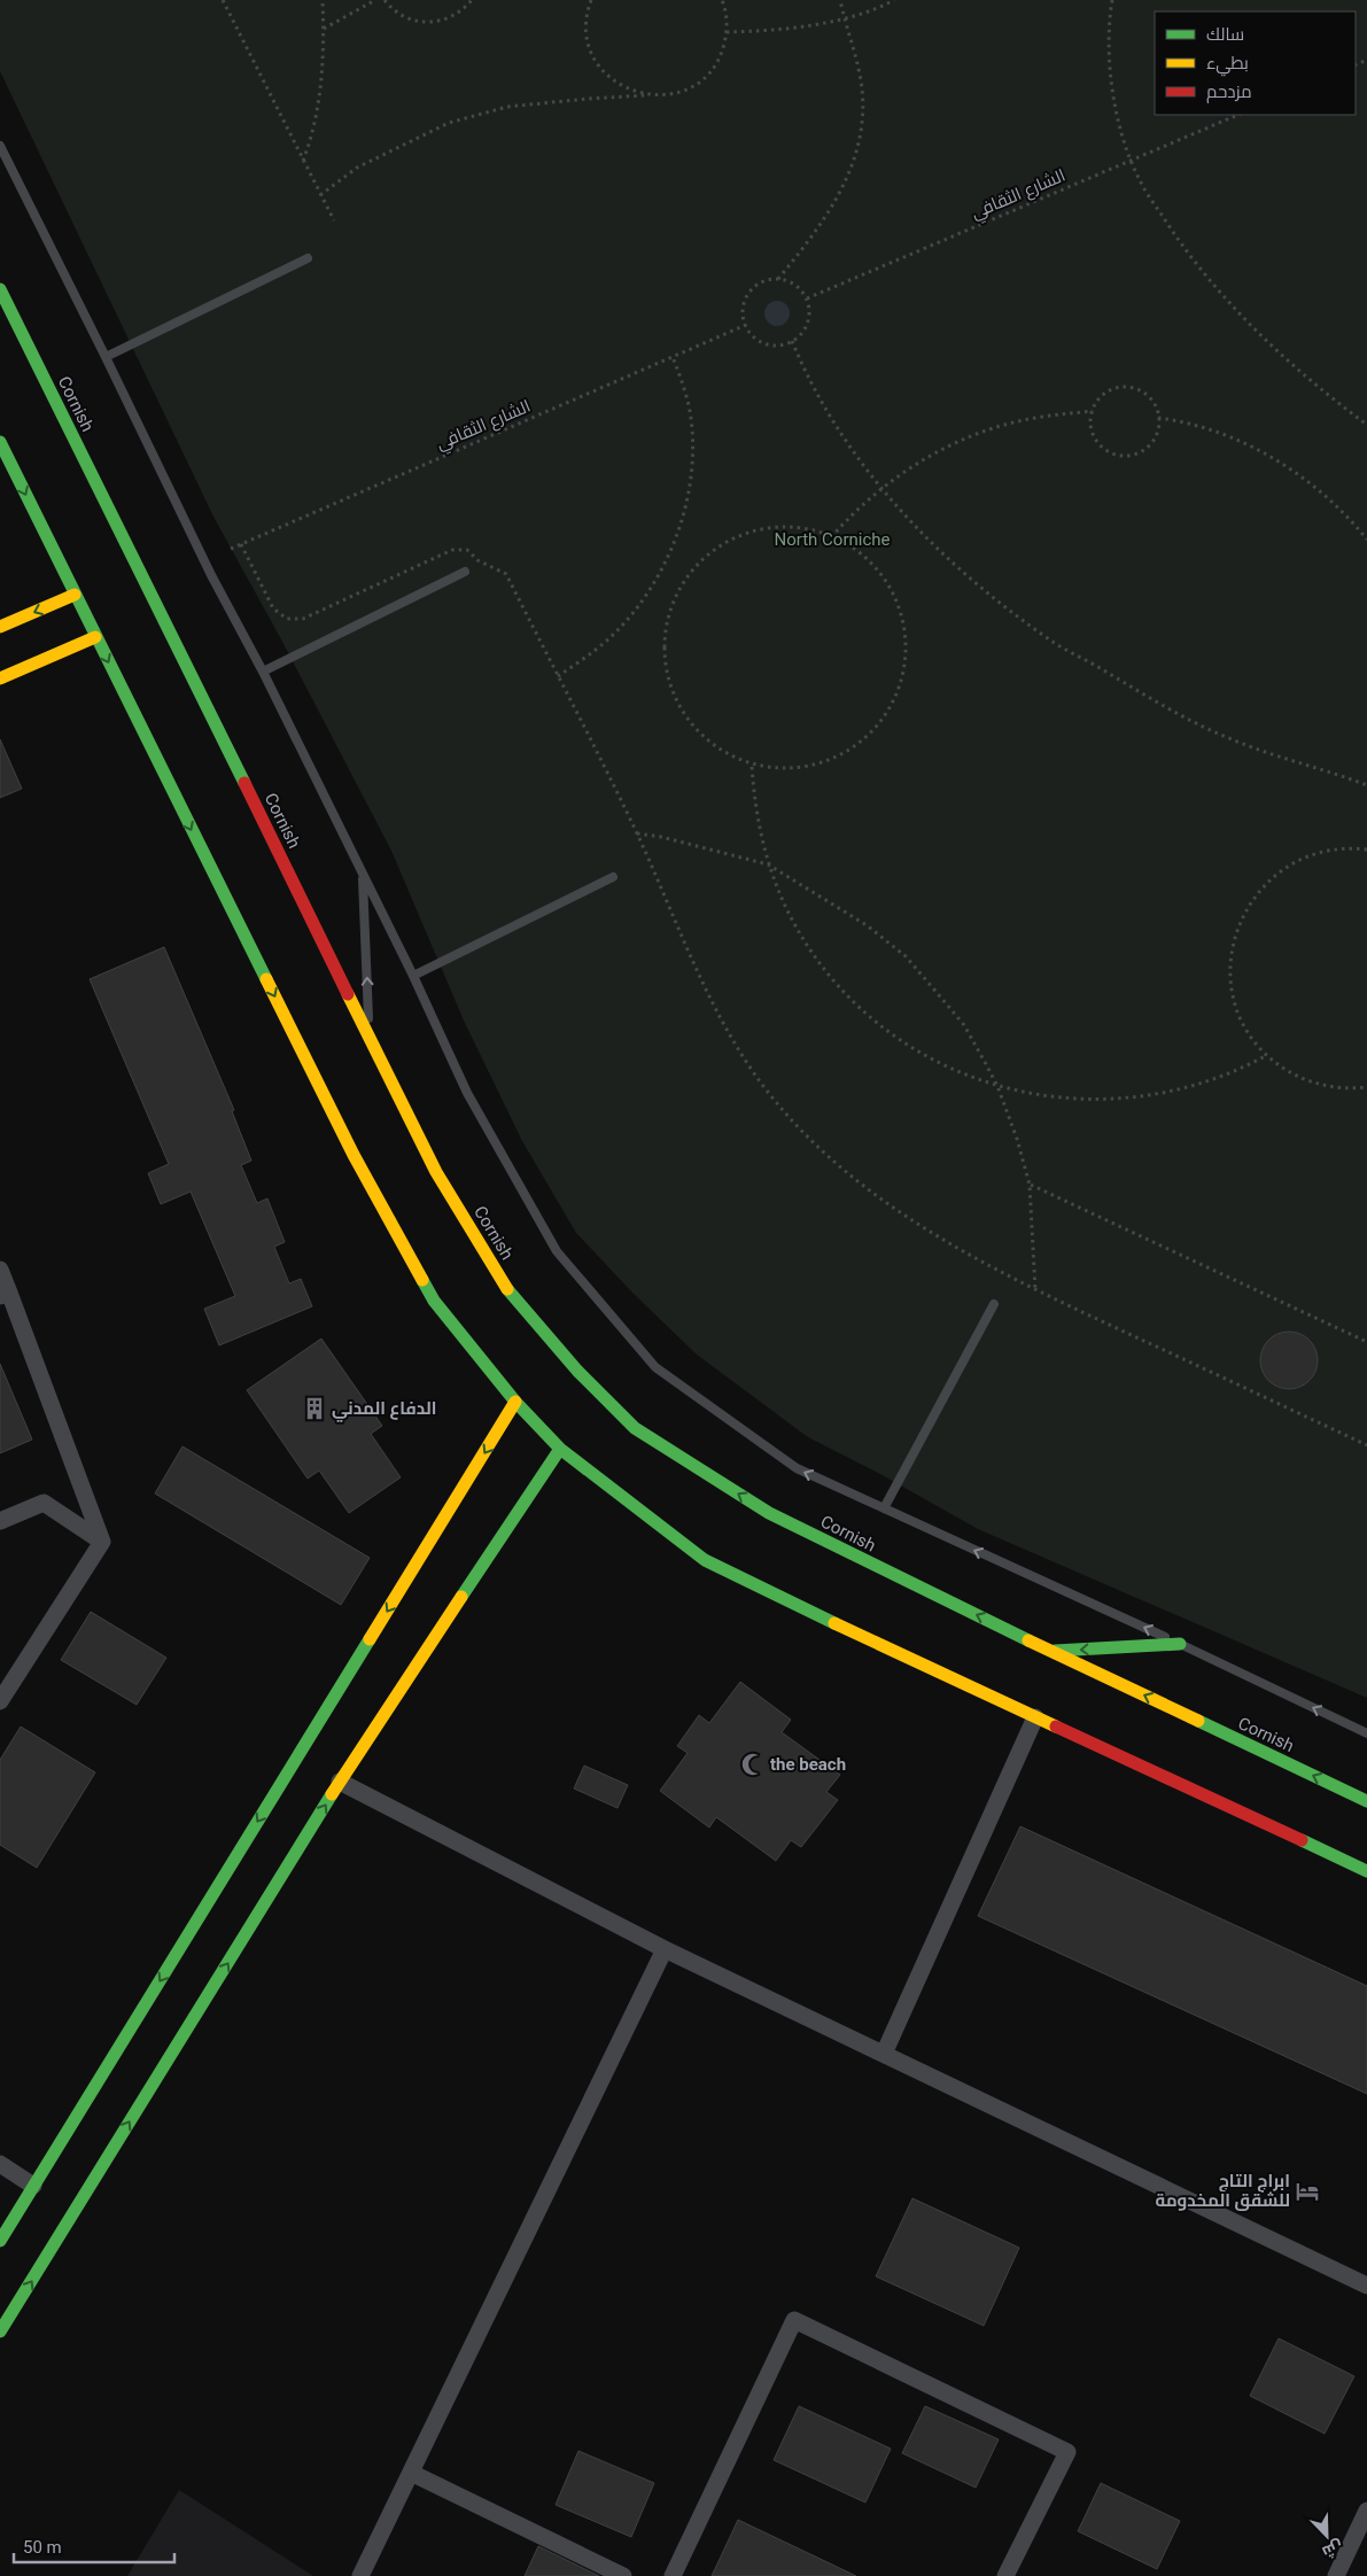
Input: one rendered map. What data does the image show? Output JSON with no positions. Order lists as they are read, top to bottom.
{
  "streets": {
    "main road": ["Cornish"],
    "path": ["الشارع الثقافي"]
  },
  "parks": ["North Corniche"],
  "places": {
    "building": ["الدفاع المدني"],
    "mosque": ["the beach"],
    "hotel": ["ابراج التاج للشقق المخدومة"]
  },
  "legend": ["سالك", "بطيء", "مزدحم"],
  "scale_bar": "50 m",
  "north": "bottom right"
}
